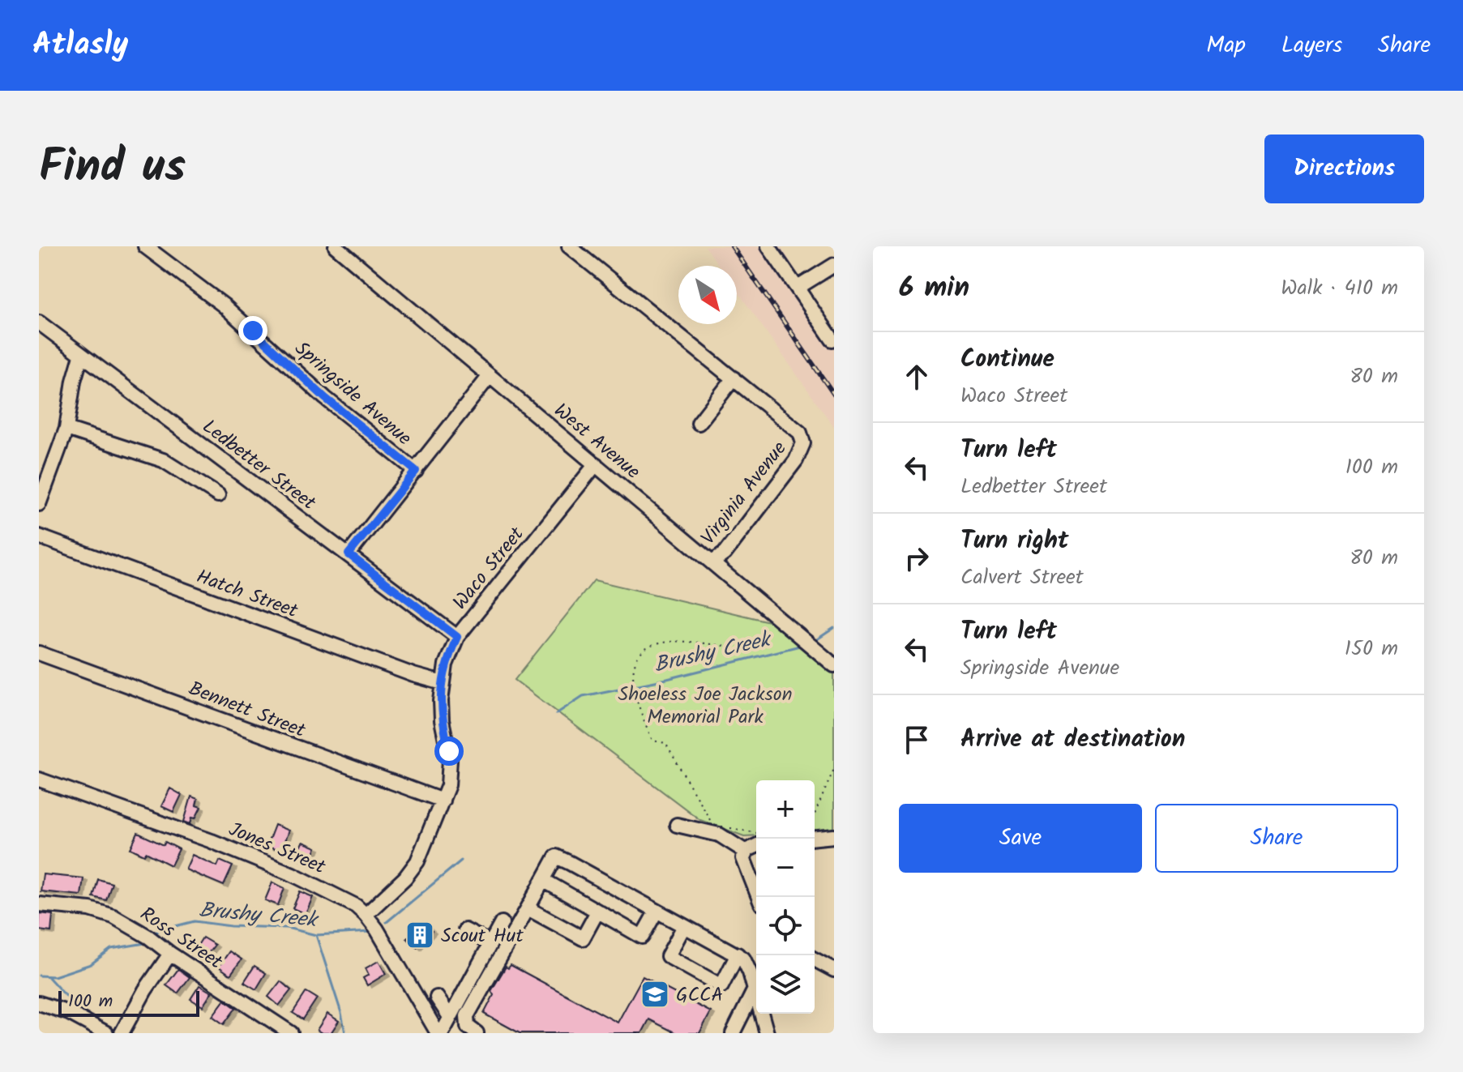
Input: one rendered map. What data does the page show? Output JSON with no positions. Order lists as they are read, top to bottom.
{
  "streets": {
    "street": [
      "Springside Avenue",
      "West Avenue",
      "Ledbetter Street",
      "Virginia Avenue",
      "Waco Street",
      "Hatch Street",
      "Bennett Street",
      "Jones Street",
      "Ross Street"
    ]
  },
  "crossings": [
    ["West Avenue", "Virginia Avenue"],
    ["West Avenue", "Waco Street"],
    ["Ledbetter Street", "Waco Street"],
    ["Waco Street", "Hatch Street"],
    ["Waco Street", "Bennett Street"],
    ["Waco Street", "Jones Street"]
  ],
  "water": ["Brushy Creek"],
  "parks": ["Shoeless Joe Jackson Memorial Park"],
  "places": {
    "building": ["Scout Hut"],
    "school or university": ["GCCA"]
  },
  "scale_bar": "100 m",
  "north": "bottom right",
  "page": {
    "header": "Atlasly",
    "nav": ["Map", "Layers", "Share"],
    "title": "Find us",
    "buttons": [
      "Directions",
      ["Save", "Share"]
    ],
    "heading": ["6 min", "Walk · 410 m"],
    "list": [
      ["Continue", "Waco Street", "80 m"],
      ["Turn left", "Ledbetter Street", "100 m"],
      ["Turn right", "Calvert Street", "80 m"],
      ["Turn left", "Springside Avenue", "150 m"],
      "Arrive at destination"
    ],
    "map_buttons": ["+", "−"],
    "scale": "100 m"
  }
}
